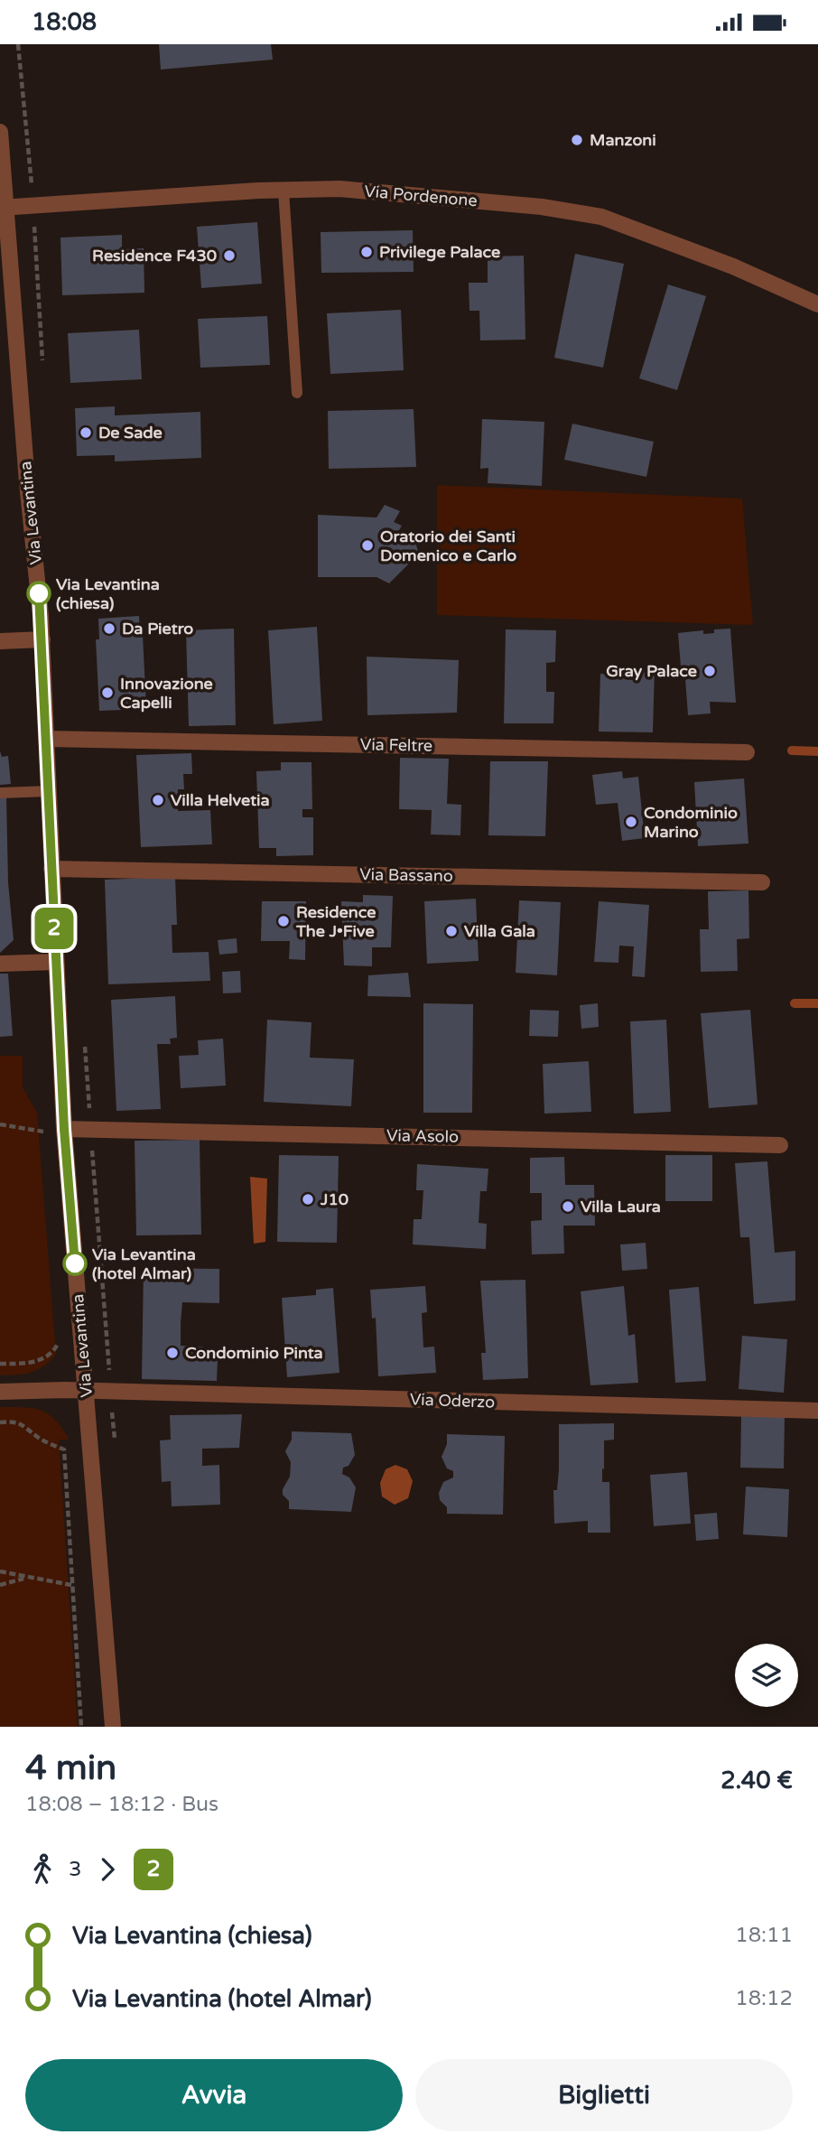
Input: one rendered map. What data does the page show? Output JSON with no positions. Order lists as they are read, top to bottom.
{
  "streets": {
    "street": [
      "Via Pordenone",
      "Via Levantina",
      "Via Feltre",
      "Via Bassano",
      "Via Asolo",
      "Via Oderzo"
    ]
  },
  "crossings": [
    ["Via Pordenone", "Via Levantina"],
    ["Via Levantina", "Via Feltre"],
    ["Via Levantina", "Via Bassano"],
    ["Via Levantina", "Via Asolo"],
    ["Via Levantina", "Via Oderzo"]
  ],
  "places": [
    "Manzoni",
    "Privilege Palace",
    "Residence F430",
    "De Sade",
    "Oratorio dei Santi Domenico e Carlo",
    "Via Levantina (chiesa)",
    "Da Pietro",
    "Gray Palace",
    "Innovazione Capelli",
    "Villa Helvetia",
    "Condominio Marino",
    "Residence The J•Five",
    "Villa Gala",
    "J10",
    "Villa Laura",
    "Via Levantina (hotel Almar)",
    "Condominio Pinta"
  ],
  "lines": ["bus line 2"],
  "page": {
    "status": "18:08",
    "on_map": "2",
    "heading": ["4 min", "18:08 – 18:12 · Bus", "2.40 €"],
    "legs": ["3", "2"],
    "list": [
      {
        "name": "Via Levantina (chiesa)",
        "value": "18:11"
      },
      {
        "name": "Via Levantina (hotel Almar)",
        "value": "18:12"
      }
    ],
    "buttons": ["Avvia", "Biglietti"]
  }
}
